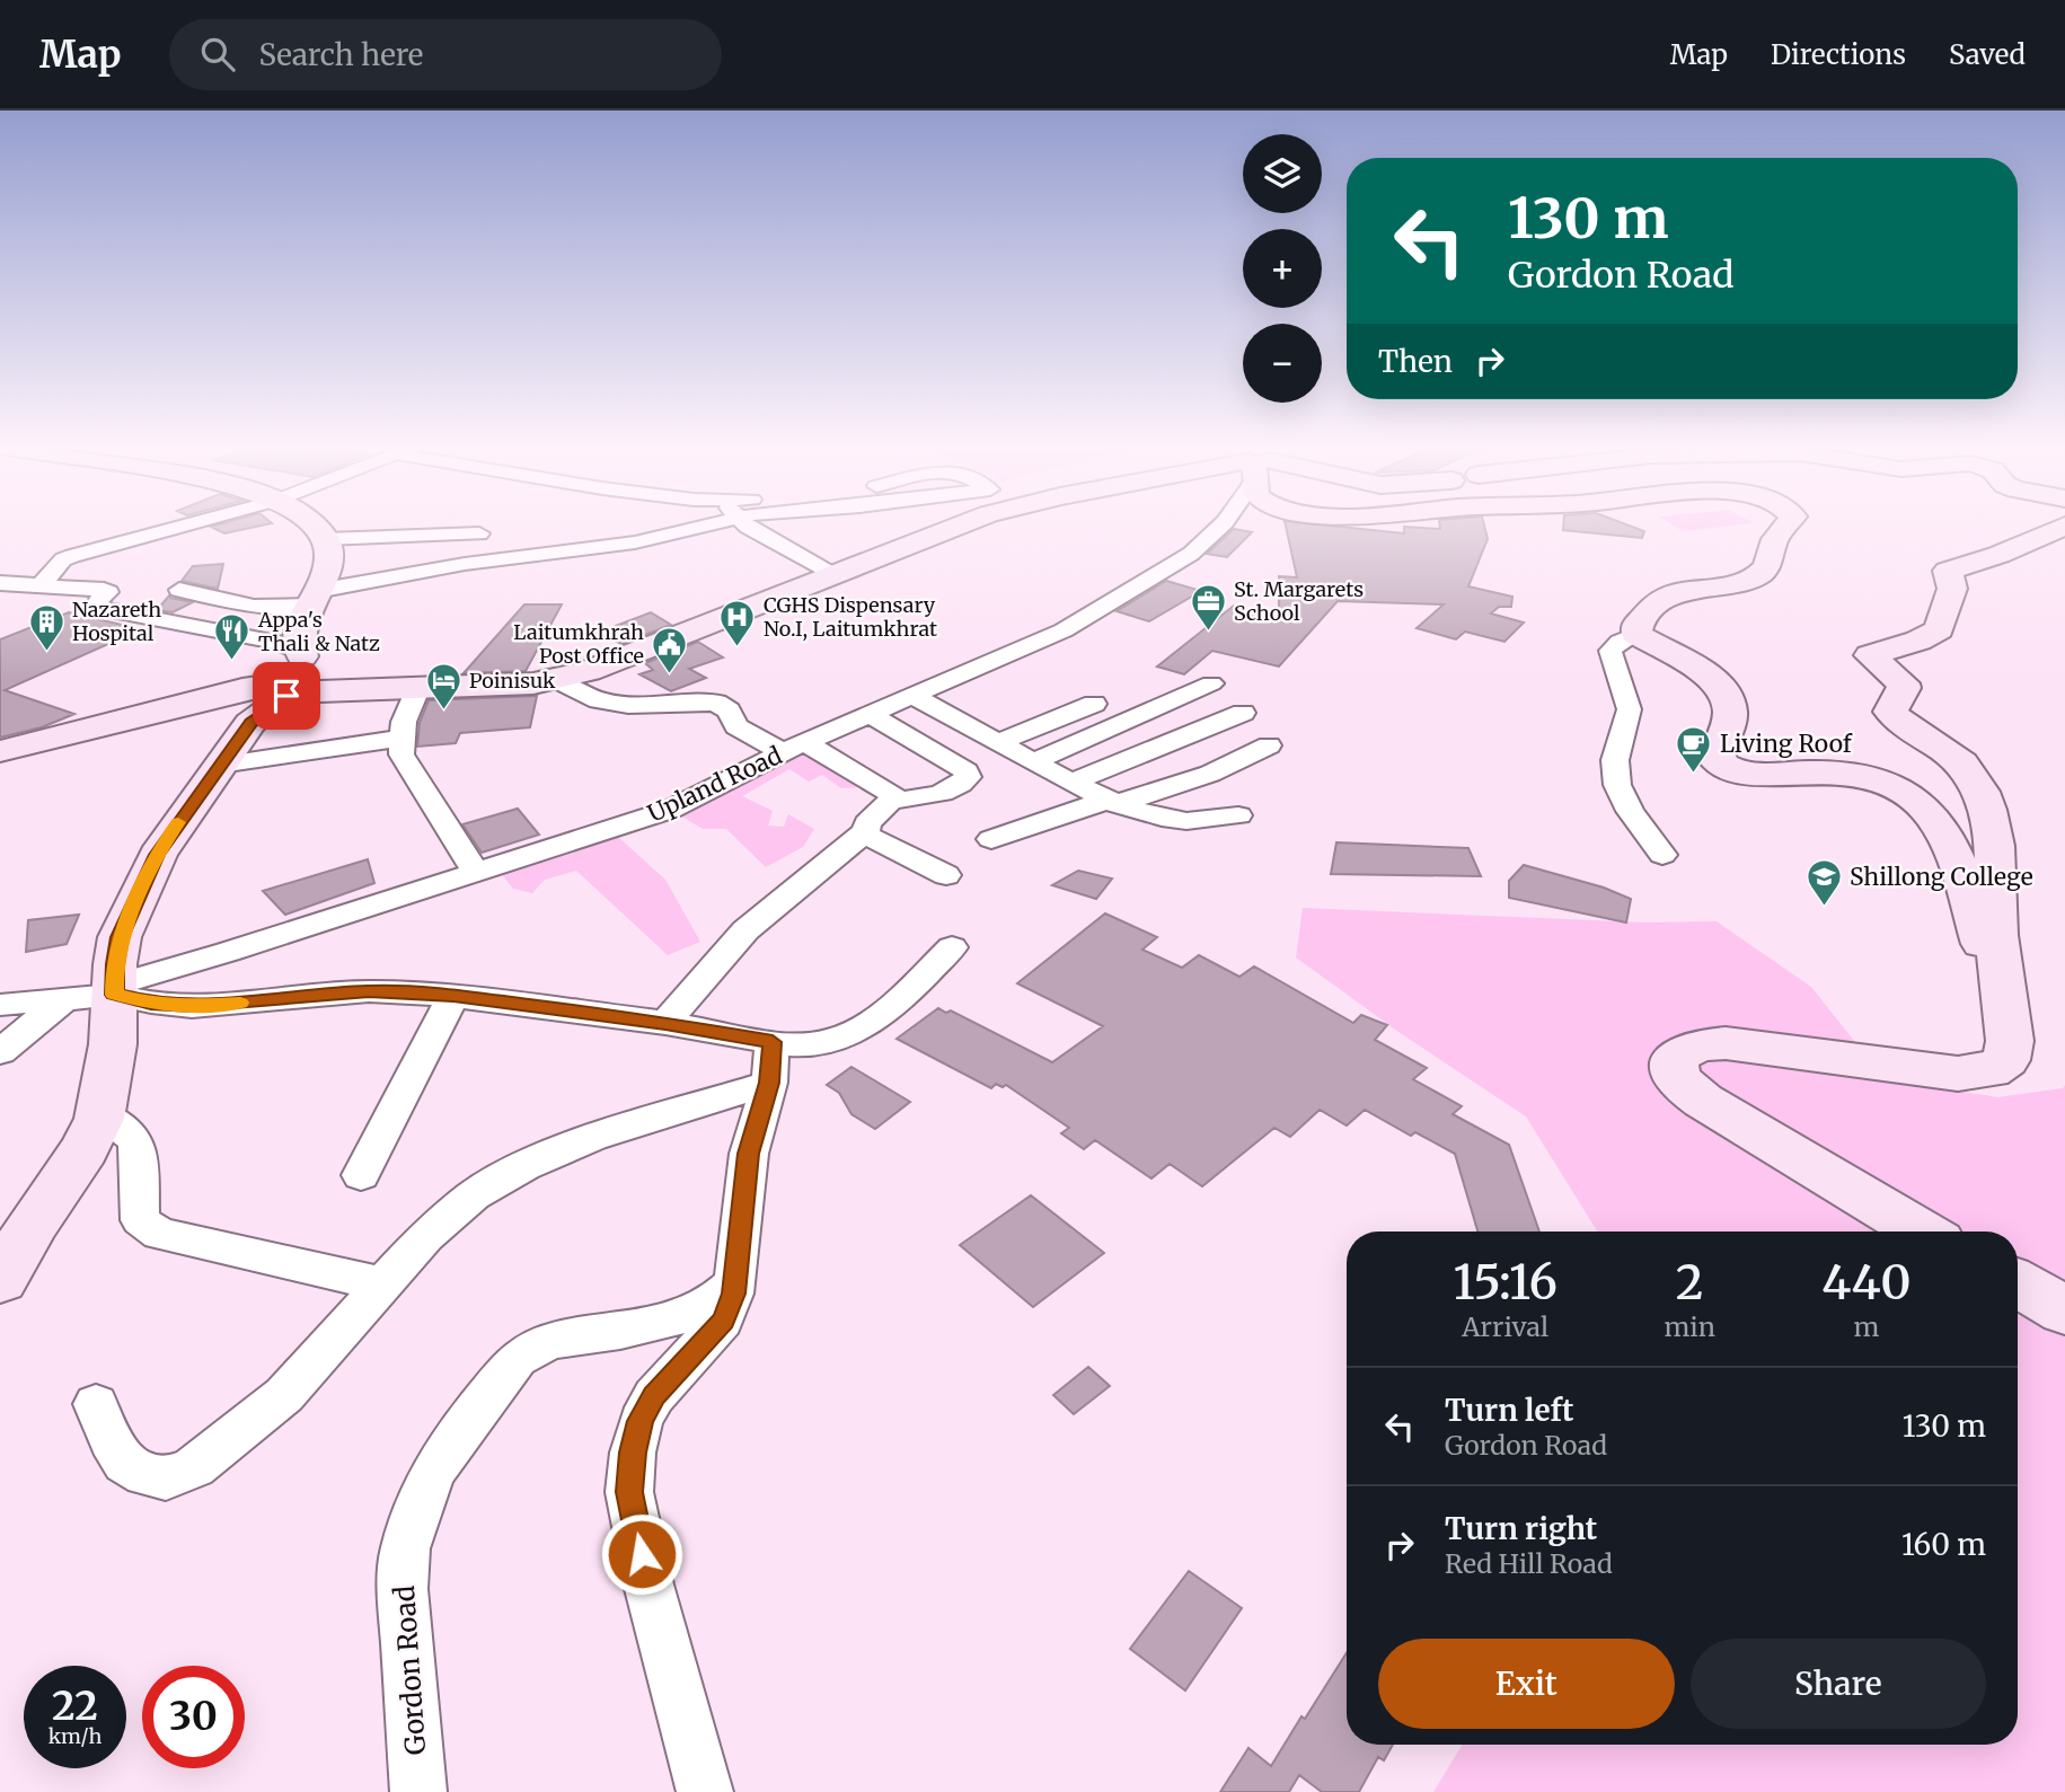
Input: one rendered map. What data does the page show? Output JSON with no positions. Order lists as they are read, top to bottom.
{
  "streets": {
    "street": ["Upland Road", "Gordon Road"]
  },
  "places": {
    "office": ["St. Margarets School"],
    "hospital": ["CGHS Dispensary No.I, Laitumkhrat"],
    "building": ["Nazareth Hospital"],
    "restaurant": ["Appa's Thali & Natz"],
    "public building": ["Laitumkhrah Post Office"],
    "hotel": ["Poinisuk"],
    "cafe": ["Living Roof"],
    "school or university": ["Shillong College"]
  },
  "page": {
    "header": "Map",
    "search": "Search here",
    "nav": ["Map", "Directions", "Saved"],
    "map_buttons": ["+", "−"],
    "turn": ["130 m", "Gordon Road"],
    "then": "Then",
    "eta": [
      "15:16",
      "Arrival",
      "2",
      "min",
      "440",
      "m"
    ],
    "list": [
      {
        "name": "Turn left",
        "note": "Gordon Road",
        "value": "130 m"
      },
      {
        "name": "Turn right",
        "note": "Red Hill Road",
        "value": "160 m"
      }
    ],
    "buttons": ["Exit", "Share"],
    "speed": "22 km/h",
    "limit": "30"
  }
}
